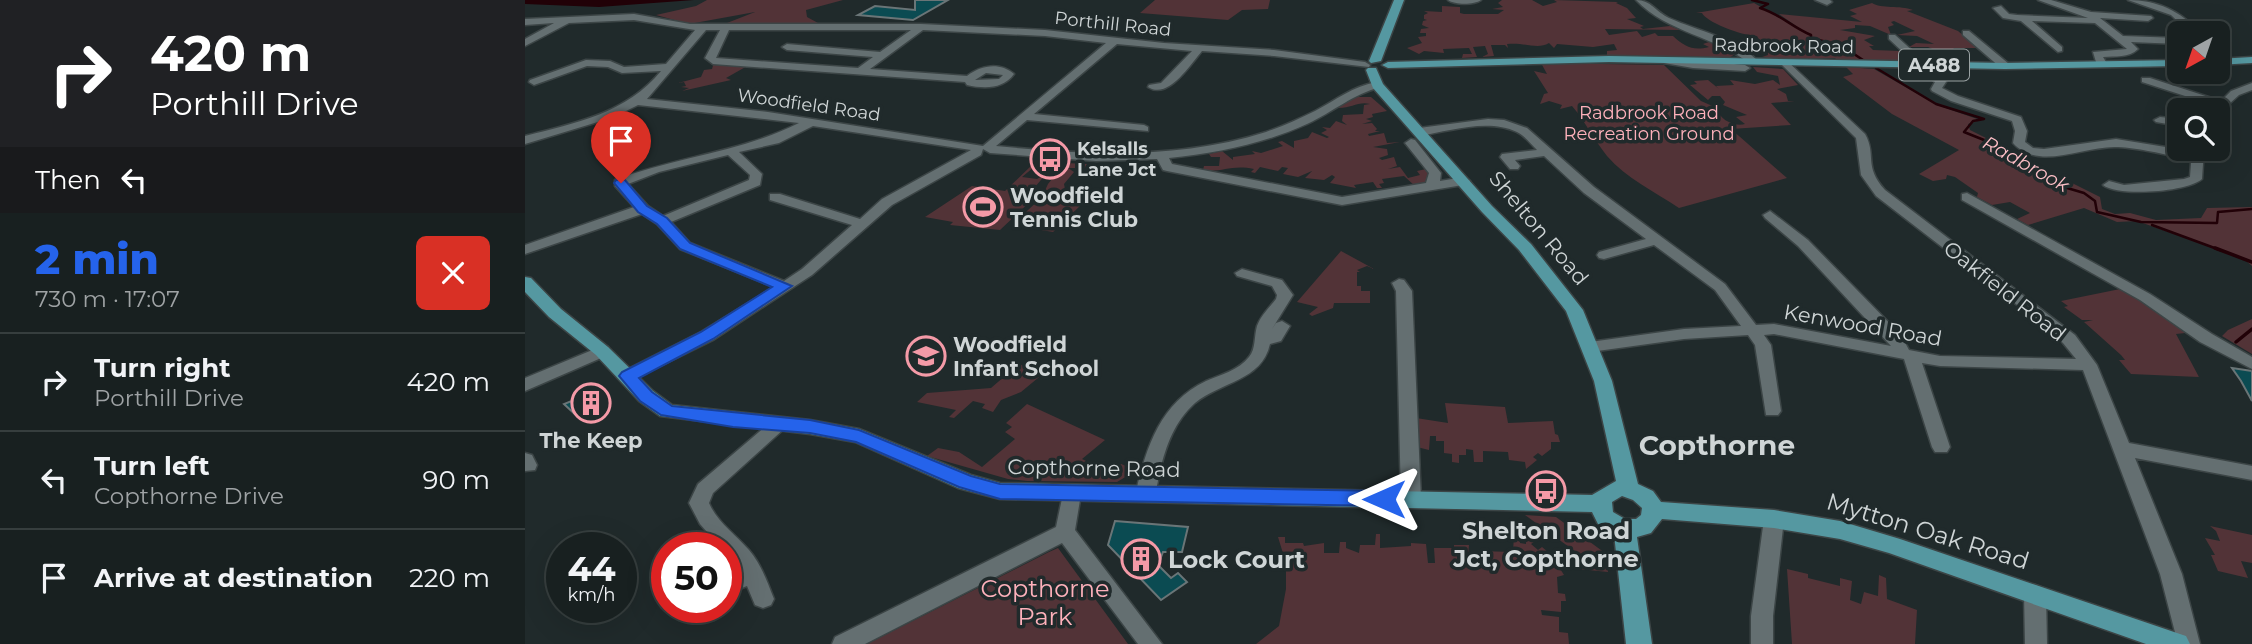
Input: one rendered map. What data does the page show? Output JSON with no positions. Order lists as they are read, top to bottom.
{
  "streets": {
    "main road": [
      "Radbrook Road",
      "A488",
      "Shelton Road",
      "Copthorne Road",
      "Mytton Oak Road"
    ],
    "street": [
      "Porthill Road",
      "Woodfield Road",
      "Oakfield Road",
      "Kenwood Road"
    ]
  },
  "crossings": [
    ["Porthill Road", "Radbrook Road"],
    ["Porthill Road", "Shelton Road"],
    ["Radbrook Road", "Shelton Road"],
    ["Radbrook Road", "Oakfield Road"],
    ["Woodfield Road", "Shelton Road"],
    ["Shelton Road", "Kenwood Road"],
    ["Shelton Road", "Copthorne Road"],
    ["Shelton Road", "Mytton Oak Road"],
    ["Oakfield Road", "Kenwood Road"],
    ["Copthorne Road", "Mytton Oak Road"]
  ],
  "districts": ["Copthorne"],
  "water": ["Radbrook"],
  "parks": ["Radbrook Road Recreation Ground", "Copthorne Park"],
  "places": {
    "bus stop": ["Kelsalls Lane Jct", "Shelton Road Jct, Copthorne"],
    "sports": ["Woodfield Tennis Club"],
    "school or university": ["Woodfield Infant School"],
    "building": ["The Keep", "Lock Court"]
  },
  "north": "bottom left",
  "page": {
    "turn": ["420 m", "Porthill Drive"],
    "then": "Then",
    "heading": ["2 min", "730 m · 17:07"],
    "list": [
      {
        "name": "Turn right",
        "note": "Porthill Drive",
        "value": "420 m"
      },
      {
        "name": "Turn left",
        "note": "Copthorne Drive",
        "value": "90 m"
      },
      {
        "name": "Arrive at destination",
        "value": "220 m"
      }
    ],
    "speed": "44 km/h",
    "limit": "50"
  }
}
